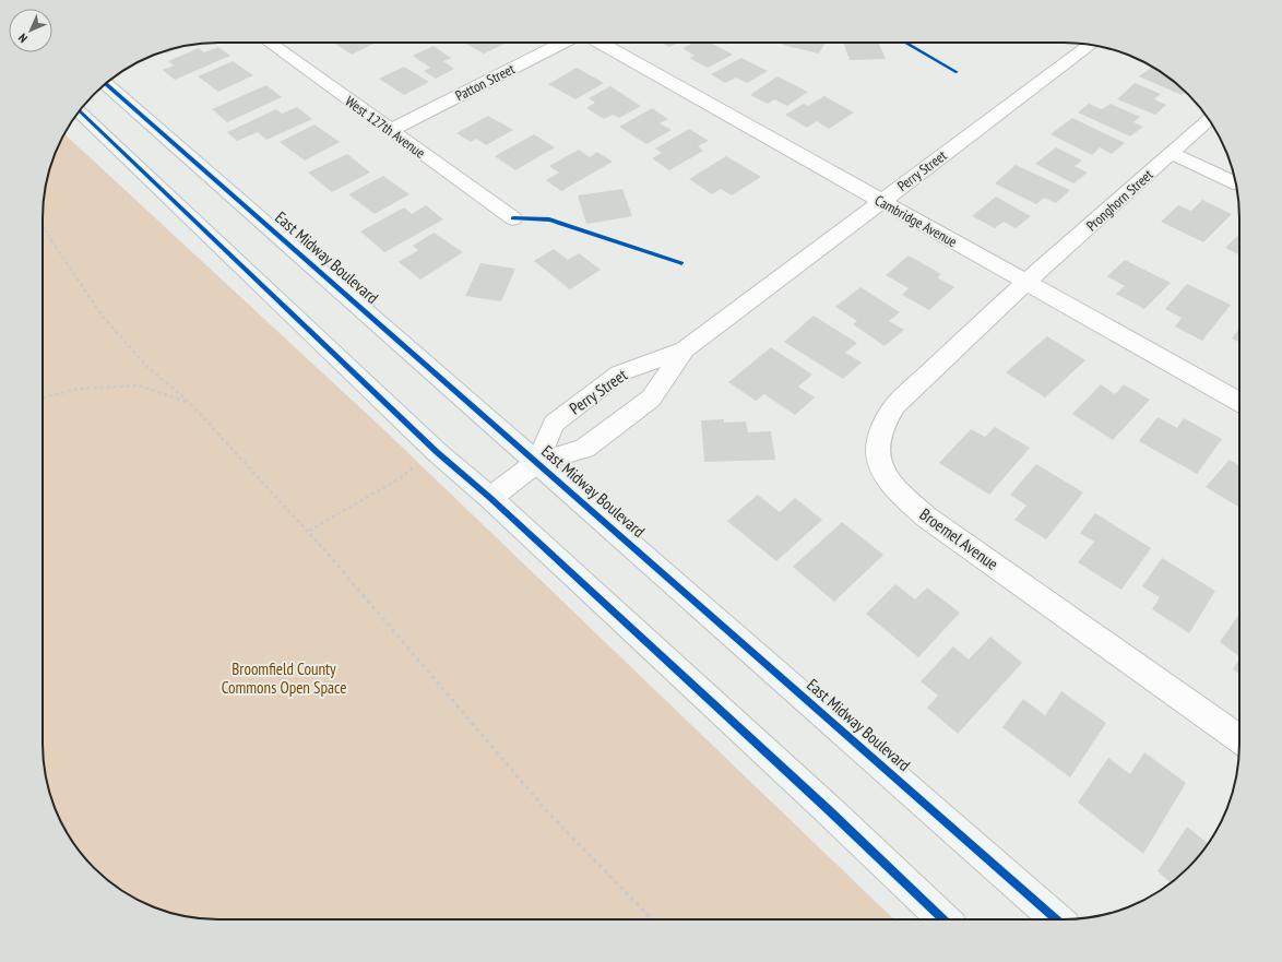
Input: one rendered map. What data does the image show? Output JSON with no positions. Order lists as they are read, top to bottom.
{
  "streets": {
    "main road": ["East Midway Boulevard"],
    "street": [
      "Patton Street",
      "West 127th Avenue",
      "Perry Street",
      "Pronghorn Street",
      "Cambridge Avenue",
      "Broemel Avenue"
    ]
  },
  "crossings": [
    ["Patton Street", "West 127th Avenue"],
    ["Perry Street", "Cambridge Avenue"],
    ["Perry Street", "East Midway Boulevard"],
    ["Pronghorn Street", "Cambridge Avenue"],
    ["Pronghorn Street", "Broemel Avenue"],
    ["Cambridge Avenue", "Broemel Avenue"]
  ],
  "parks": ["Broomfield County Commons Open Space"],
  "north": "bottom left"
}
